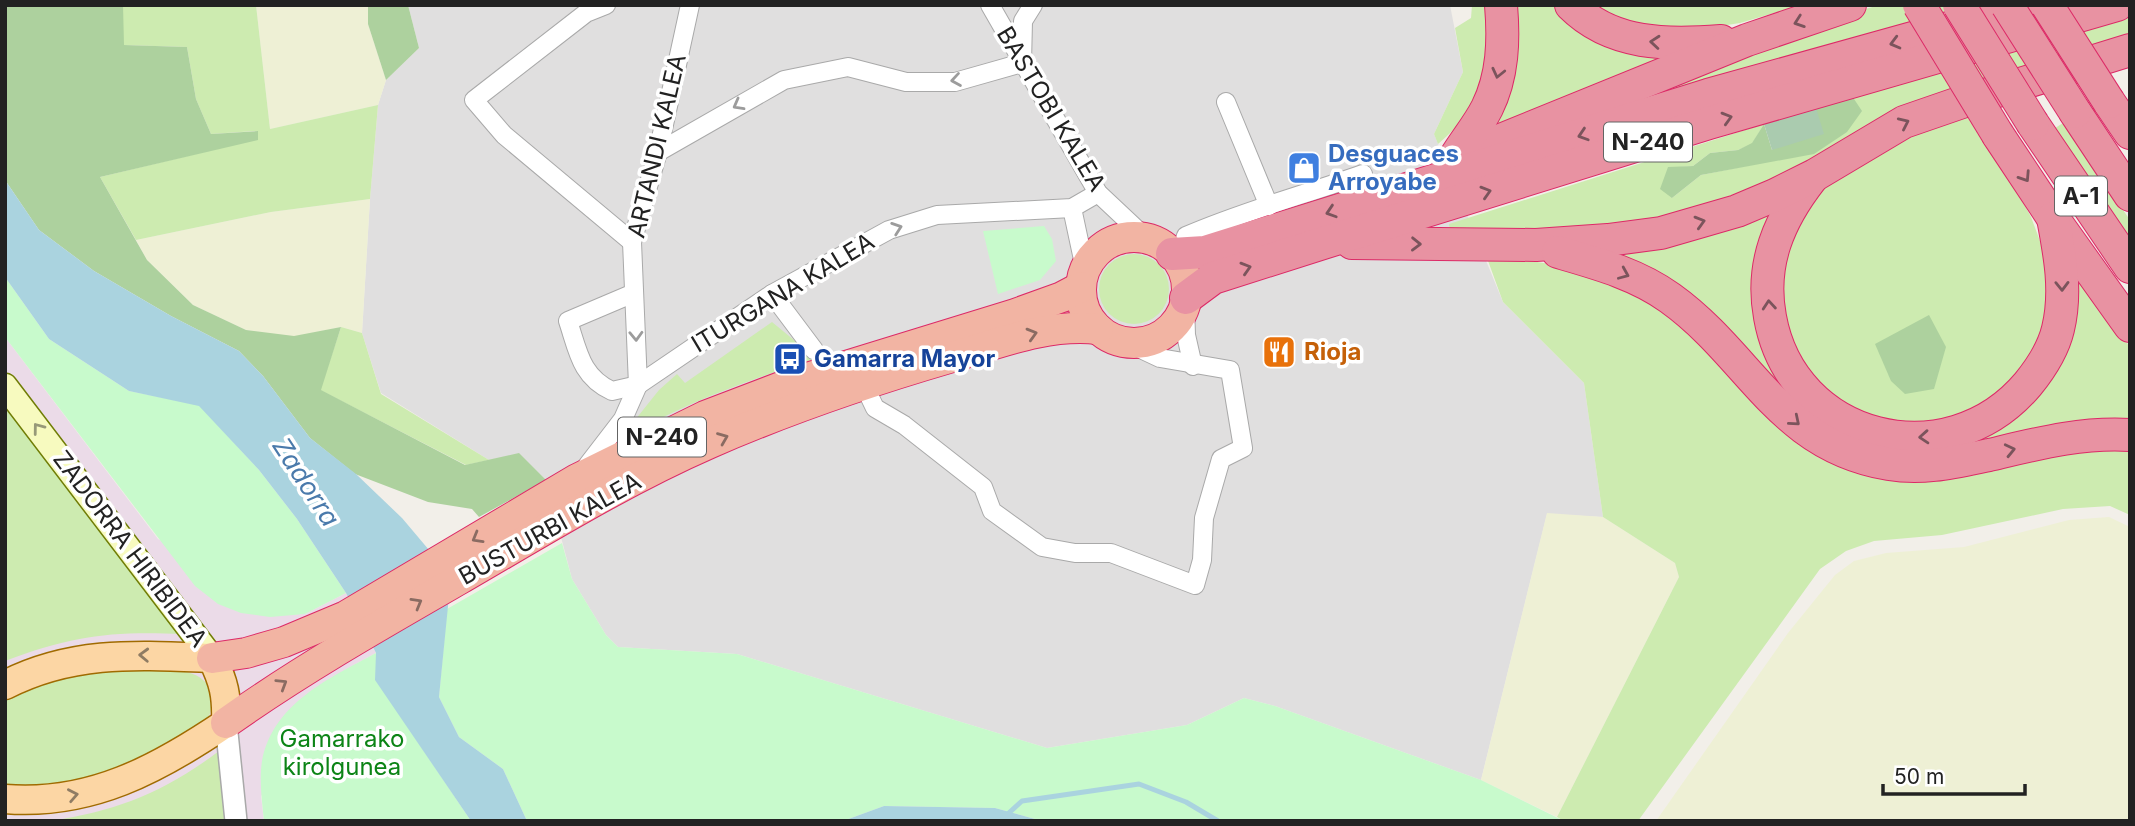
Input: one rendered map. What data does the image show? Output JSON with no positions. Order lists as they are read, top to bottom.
{
  "streets": {
    "highway": ["N-240", "A-1", "BUSTURBI KALEA"],
    "main road": ["ZADORRA HIRIBIDEA"],
    "street": ["BASTOBI KALEA", "ARTANDI KALEA", "ITURGANA KALEA"]
  },
  "crossings": [
    ["BASTOBI KALEA", "N-240"],
    ["BASTOBI KALEA", "ITURGANA KALEA"],
    ["BASTOBI KALEA", "BUSTURBI KALEA"],
    ["N-240", "BUSTURBI KALEA"],
    ["ARTANDI KALEA", "ITURGANA KALEA"],
    ["ARTANDI KALEA", "BUSTURBI KALEA"],
    ["BUSTURBI KALEA", "ZADORRA HIRIBIDEA"]
  ],
  "one_way": ["ZADORRA HIRIBIDEA"],
  "water": ["Zadorra"],
  "parks": ["Gamarrako kirolgunea"],
  "places": {
    "shop": ["Desguaces Arroyabe"],
    "restaurant": ["Rioja"],
    "bus stop": ["Gamarra Mayor"]
  },
  "scale_bar": "50 m"
}
